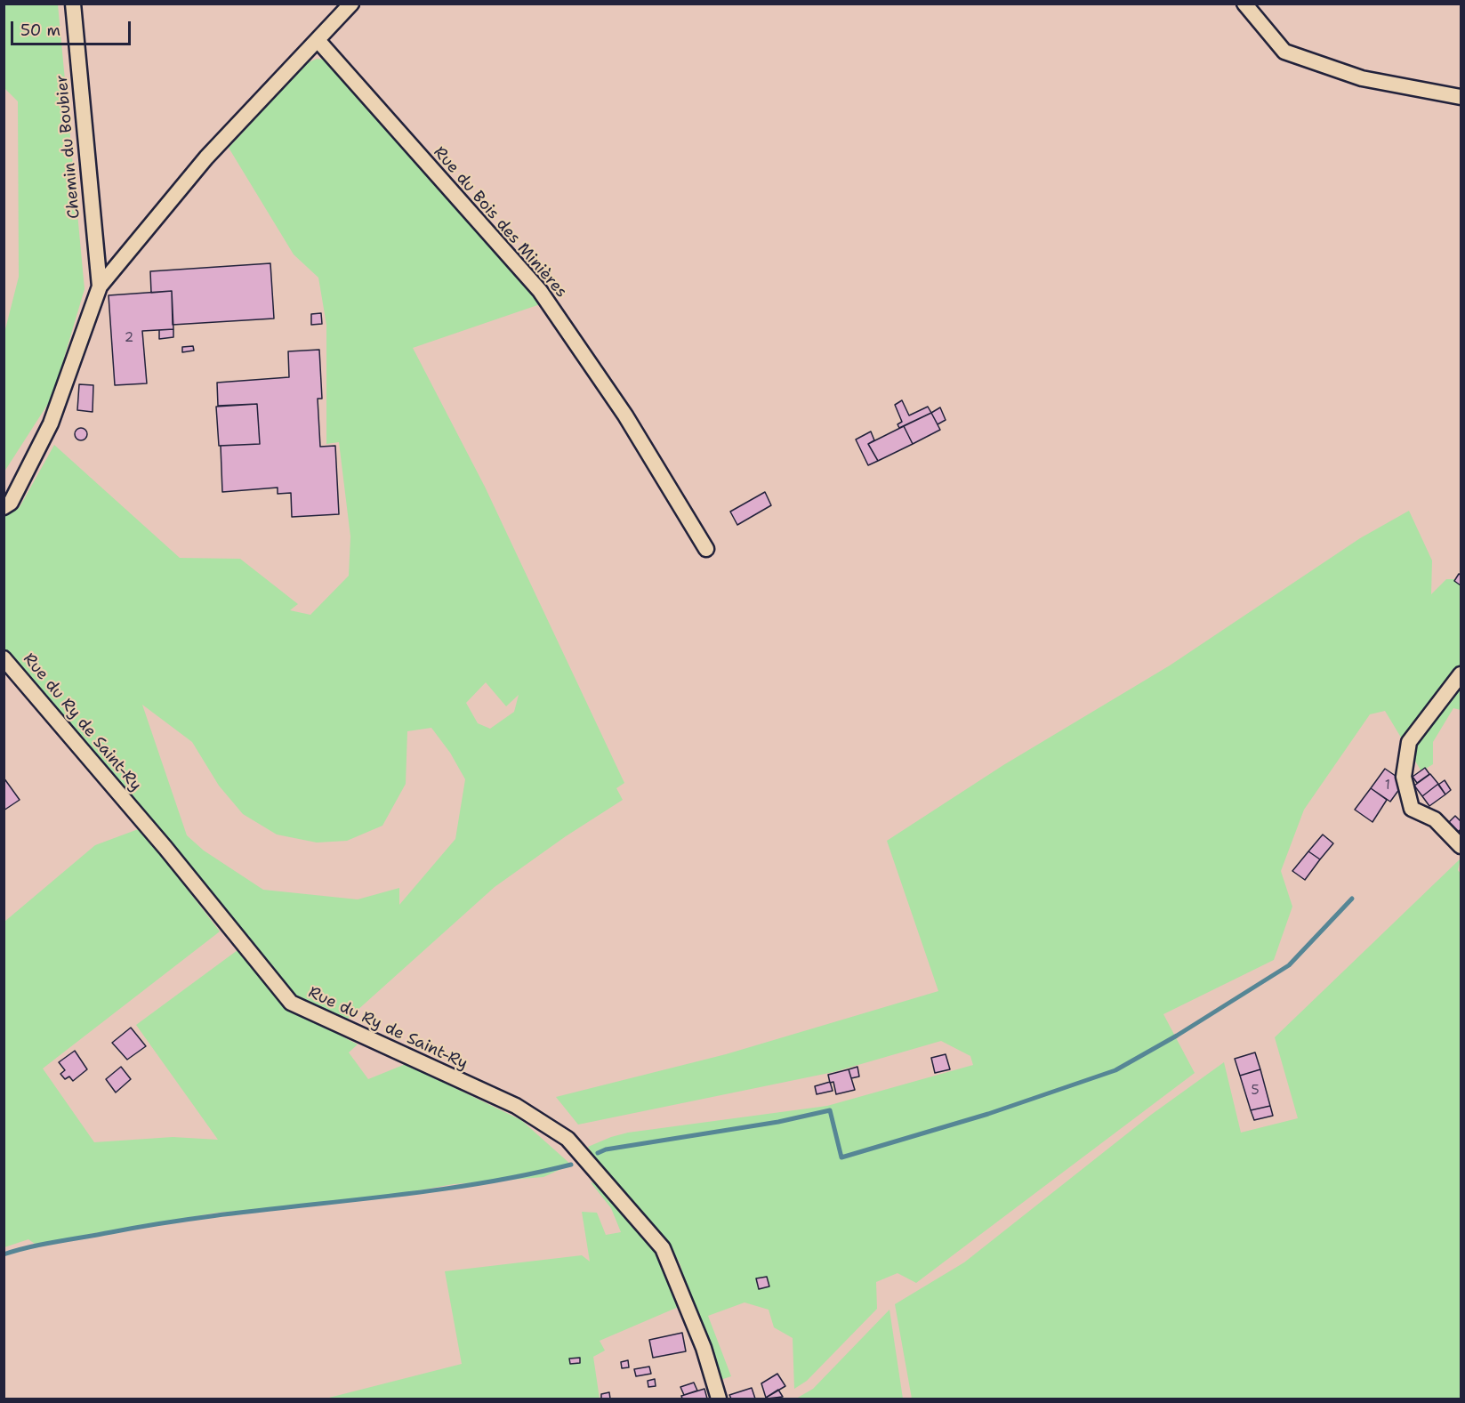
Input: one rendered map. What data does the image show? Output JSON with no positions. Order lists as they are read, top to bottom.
{
  "streets": {
    "street": ["Chemin du Boubier", "Rue du Bois des Minières", "Rue du Ry de Saint-Ry"]
  },
  "house_numbers": ["2", "1", "5"],
  "scale_bar": "50 m"
}
